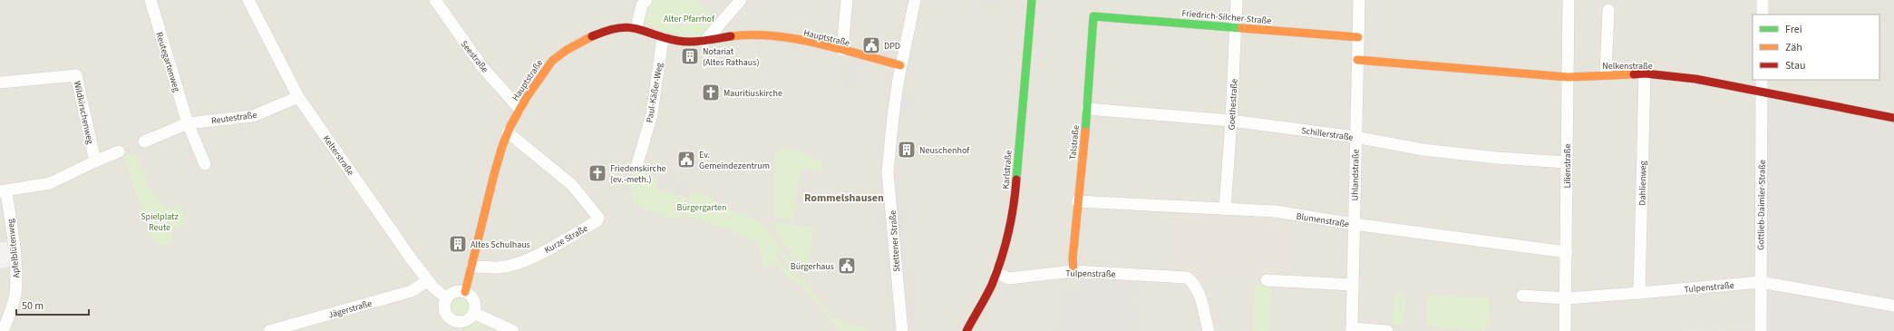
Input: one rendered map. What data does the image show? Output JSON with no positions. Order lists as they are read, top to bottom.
{
  "streets": {
    "street": [
      "Friedrich-Silcher-Straße",
      "Hauptstraße",
      "Seestraße",
      "Reutegartenweg",
      "Nelkenstraße",
      "Paul-Käßer-Weg",
      "Goethestraße",
      "Wildkirschenweg",
      "Reutestraße",
      "Schillerstraße",
      "Talstraße",
      "Kelterstraße",
      "Lilienstraße",
      "Karlstraße",
      "Uhlandstraße",
      "Dahlienweg",
      "Gottlieb-Daimler-Straße",
      "Blumenstraße",
      "Kurze Straße",
      "Stettener Straße",
      "Apfelblütenweg",
      "Tulpenstraße",
      "Jägerstraße"
    ]
  },
  "crossings": [
    ["Friedrich-Silcher-Straße", "Goethestraße"],
    ["Friedrich-Silcher-Straße", "Talstraße"],
    ["Friedrich-Silcher-Straße", "Uhlandstraße"],
    ["Hauptstraße", "Seestraße"],
    ["Hauptstraße", "Paul-Käßer-Weg"],
    ["Hauptstraße", "Kelterstraße"],
    ["Hauptstraße", "Kurze Straße"],
    ["Hauptstraße", "Stettener Straße"],
    ["Reutegartenweg", "Reutestraße"],
    ["Nelkenstraße", "Lilienstraße"],
    ["Nelkenstraße", "Uhlandstraße"],
    ["Nelkenstraße", "Dahlienweg"],
    ["Nelkenstraße", "Gottlieb-Daimler-Straße"],
    ["Goethestraße", "Schillerstraße"],
    ["Goethestraße", "Blumenstraße"],
    ["Reutestraße", "Kelterstraße"],
    ["Schillerstraße", "Talstraße"],
    ["Schillerstraße", "Lilienstraße"],
    ["Schillerstraße", "Uhlandstraße"],
    ["Talstraße", "Blumenstraße"],
    ["Talstraße", "Tulpenstraße"],
    ["Kelterstraße", "Jägerstraße"],
    ["Lilienstraße", "Blumenstraße"],
    ["Lilienstraße", "Tulpenstraße"],
    ["Karlstraße", "Tulpenstraße"],
    ["Uhlandstraße", "Blumenstraße"],
    ["Dahlienweg", "Tulpenstraße"],
    ["Gottlieb-Daimler-Straße", "Tulpenstraße"]
  ],
  "districts": ["Rommelshausen"],
  "parks": ["Alter Pfarrhof", "Bürgergarten", "Spielplatz Reute"],
  "places": {
    "public building": ["DPD", "Ev. Gemeindezentrum", "Bürgerhaus"],
    "building": ["Notariat (Altes Rathaus)", "Neuschenhof", "Altes Schulhaus"],
    "church": ["Mauritiuskirche", "Friedenskirche (ev.-meth.)"]
  },
  "legend": ["Frei", "Zäh", "Stau"],
  "scale_bar": "50 m"
}
